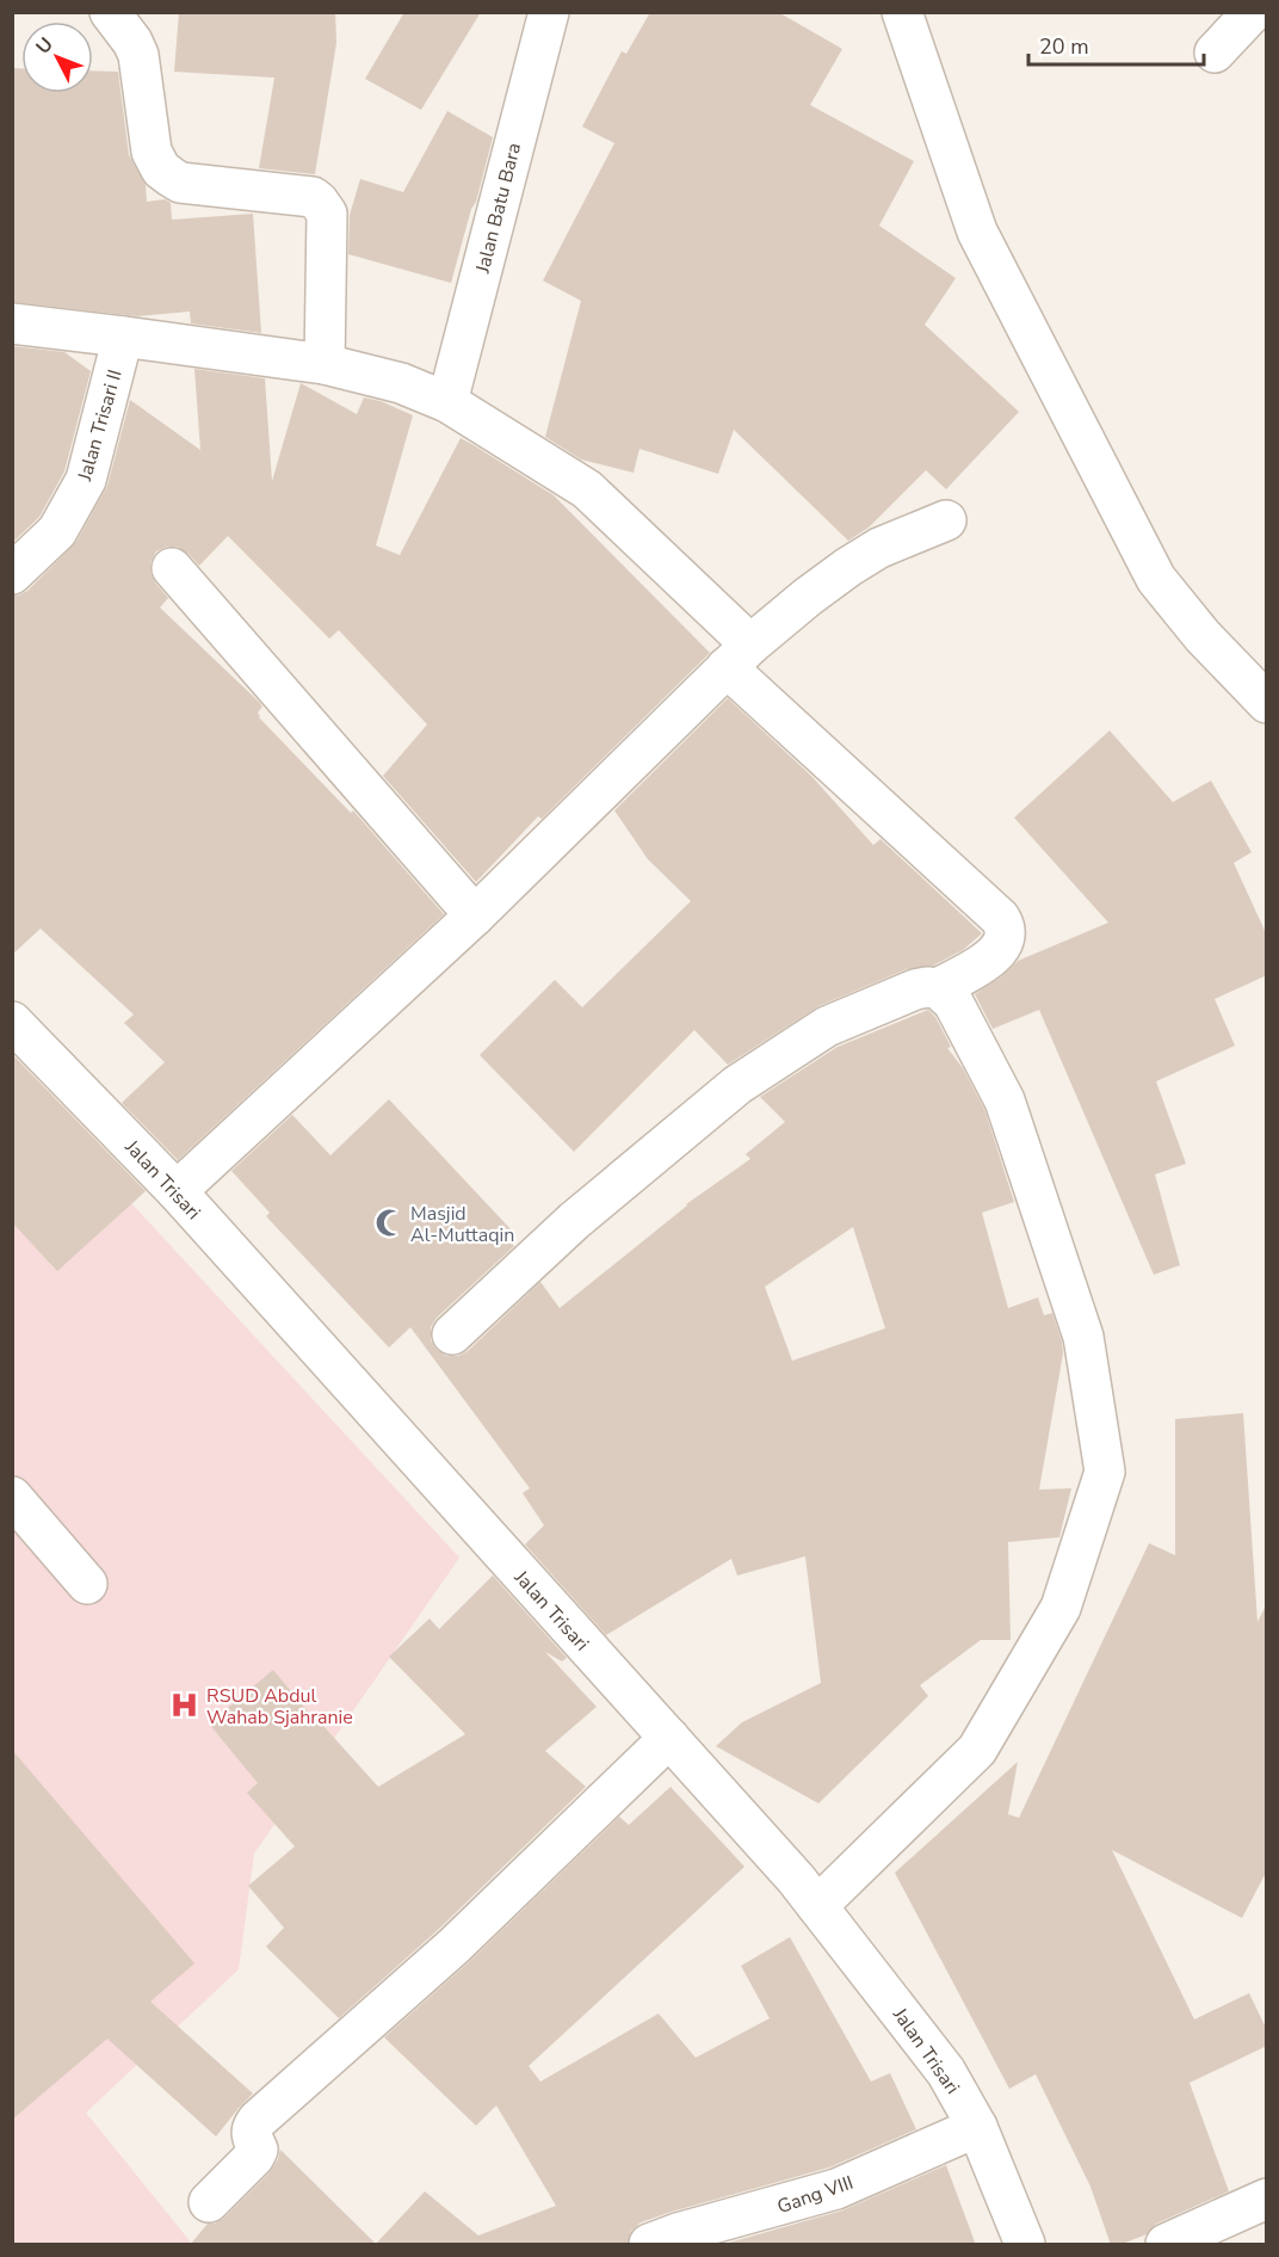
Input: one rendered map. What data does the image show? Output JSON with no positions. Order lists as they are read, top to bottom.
{
  "streets": {
    "street": [
      "Jalan Batu Bara",
      "Jalan Trisari II",
      "Jalan Trisari",
      "Gang VIII"
    ]
  },
  "crossings": [
    ["Jalan Trisari", "Gang VIII"]
  ],
  "places": {
    "mosque": ["Masjid Al-Muttaqin"],
    "hospital": ["RSUD Abdul Wahab Sjahranie"]
  },
  "scale_bar": "20 m",
  "north": "top left"
}
